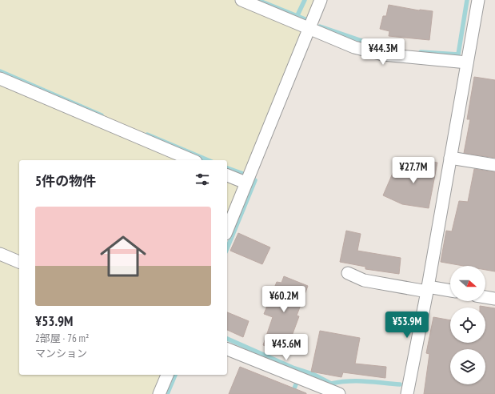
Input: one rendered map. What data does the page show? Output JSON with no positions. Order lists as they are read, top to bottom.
{
  "north": "right",
  "page": {
    "price": [
      "¥44.3M",
      "¥27.7M",
      "¥60.2M",
      "¥53.9M",
      "¥45.6M"
    ],
    "heading": "5件の物件",
    "list": [
      {
        "name": "¥53.9M",
        "note": "2部屋 · 76 m² · マンション"
      }
    ]
  }
}
